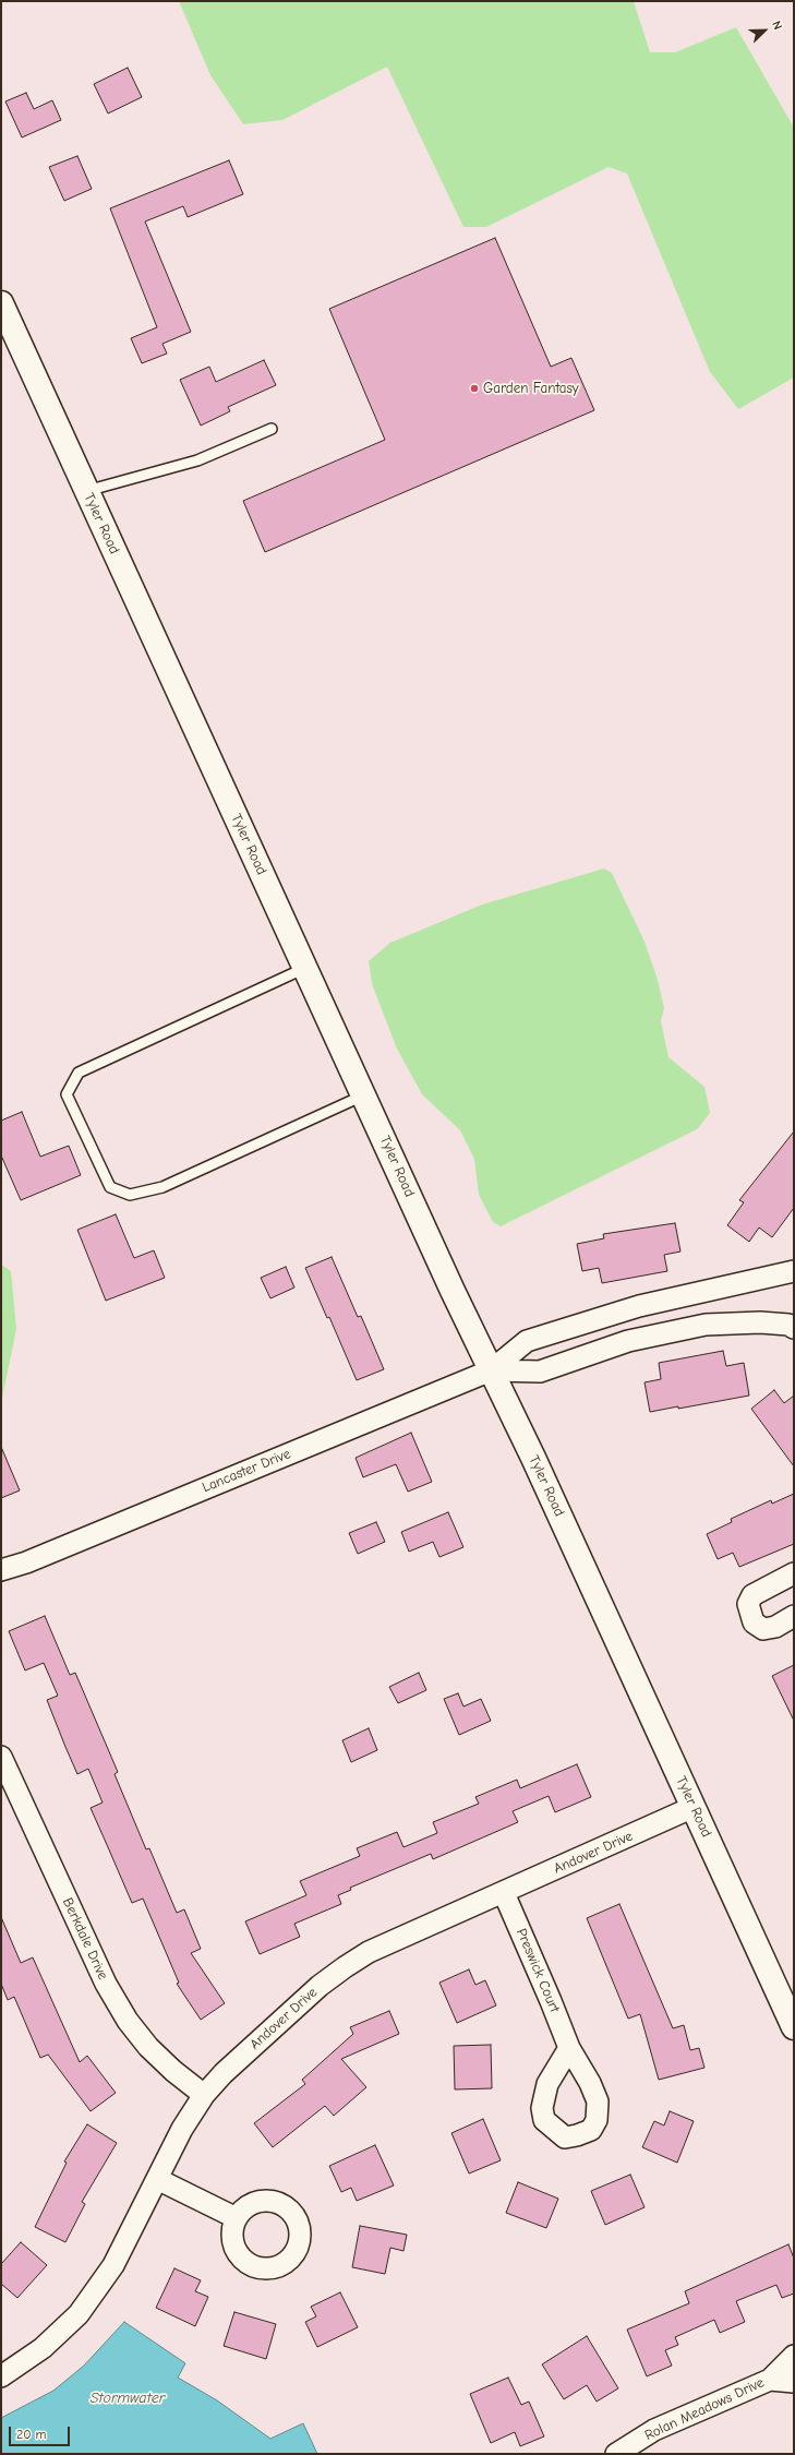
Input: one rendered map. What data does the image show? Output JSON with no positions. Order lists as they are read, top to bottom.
{
  "streets": {
    "street": [
      "Tyler Road",
      "Lancaster Drive",
      "Andover Drive",
      "Berkdale Drive",
      "Preswick Court",
      "Rolan Meadows Drive"
    ]
  },
  "crossings": [
    ["Tyler Road", "Lancaster Drive"],
    ["Tyler Road", "Andover Drive"],
    ["Andover Drive", "Berkdale Drive"],
    ["Andover Drive", "Preswick Court"]
  ],
  "water": ["Stormwater"],
  "places": ["Garden Fantasy"],
  "scale_bar": "20 m",
  "north": "top right"
}
